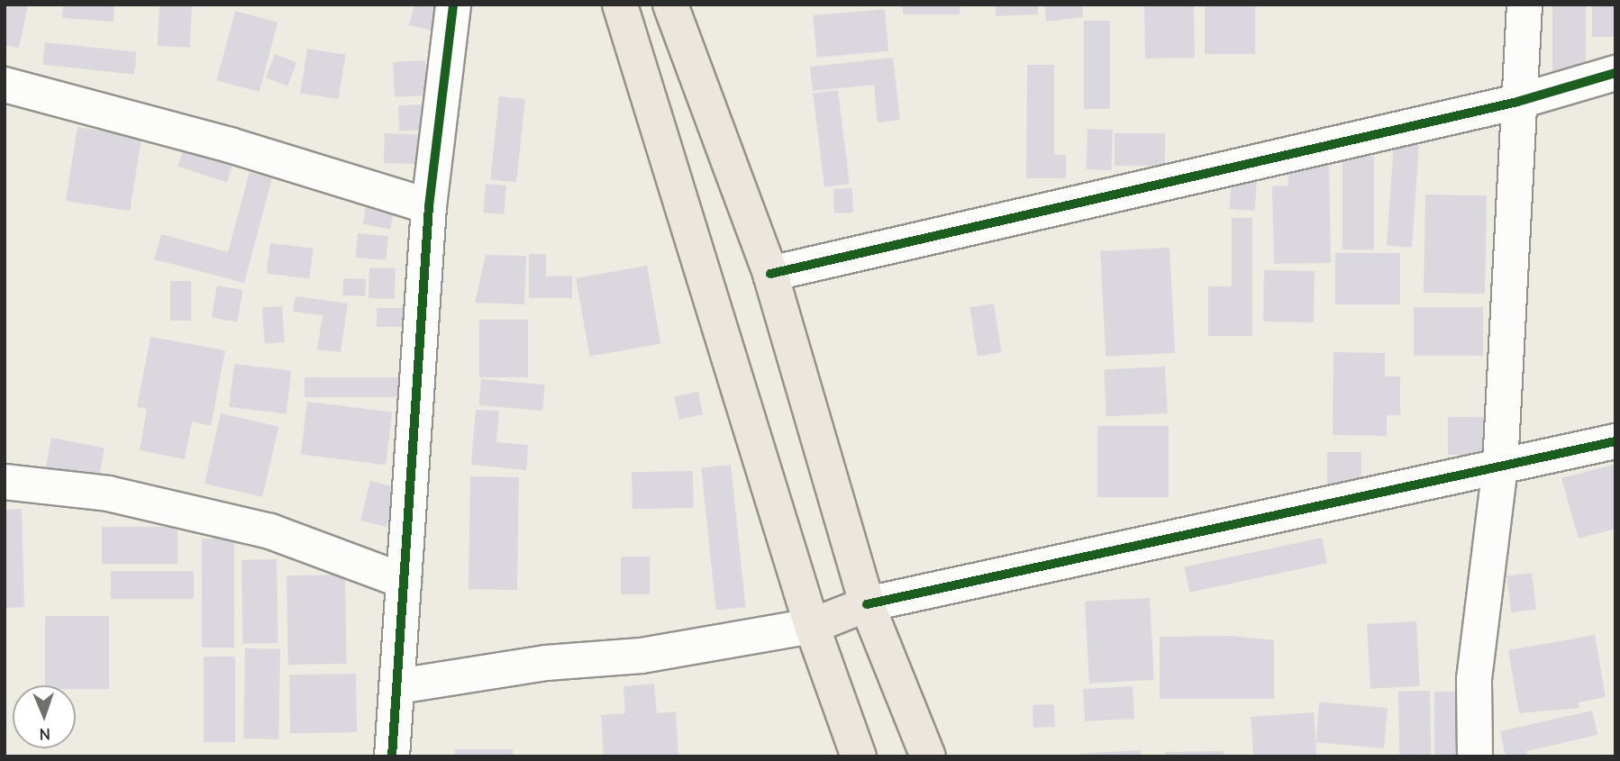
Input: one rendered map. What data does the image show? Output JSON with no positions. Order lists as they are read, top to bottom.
{
  "north": "bottom"
}
